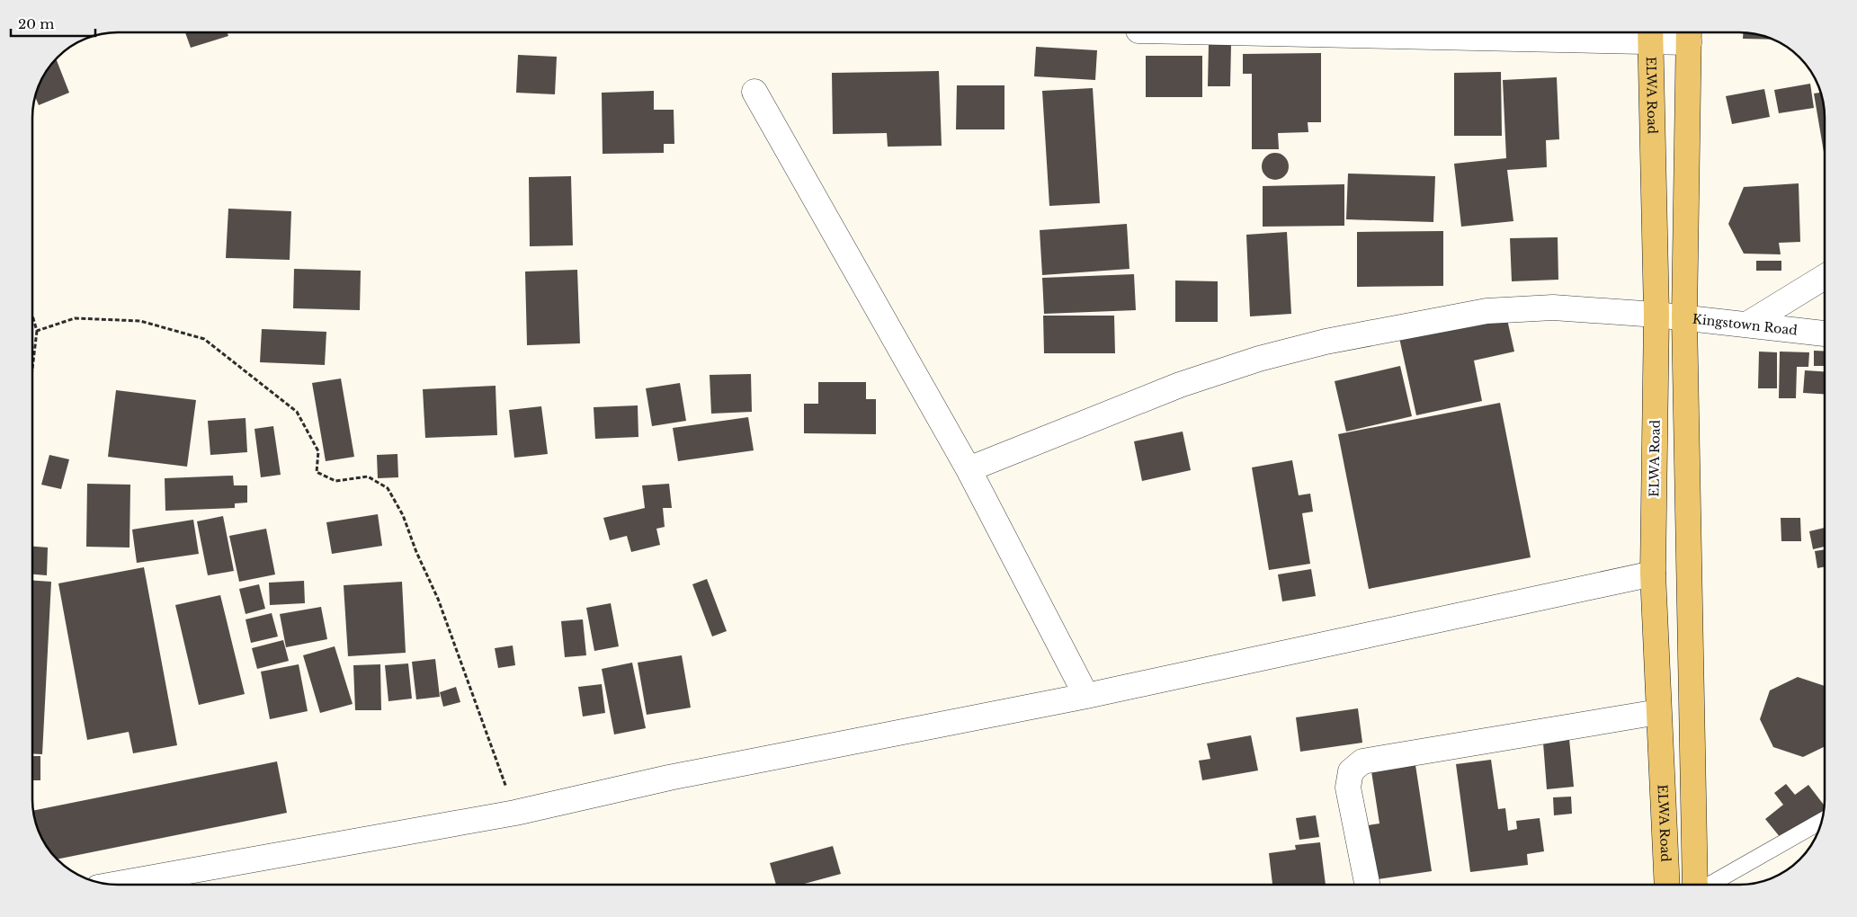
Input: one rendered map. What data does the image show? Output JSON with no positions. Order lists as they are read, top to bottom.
{
  "streets": {
    "main road": ["ELWA Road"],
    "street": ["Kingstown Road"]
  },
  "crossings": [
    ["ELWA Road", "Kingstown Road"]
  ],
  "scale_bar": "20 m"
}
